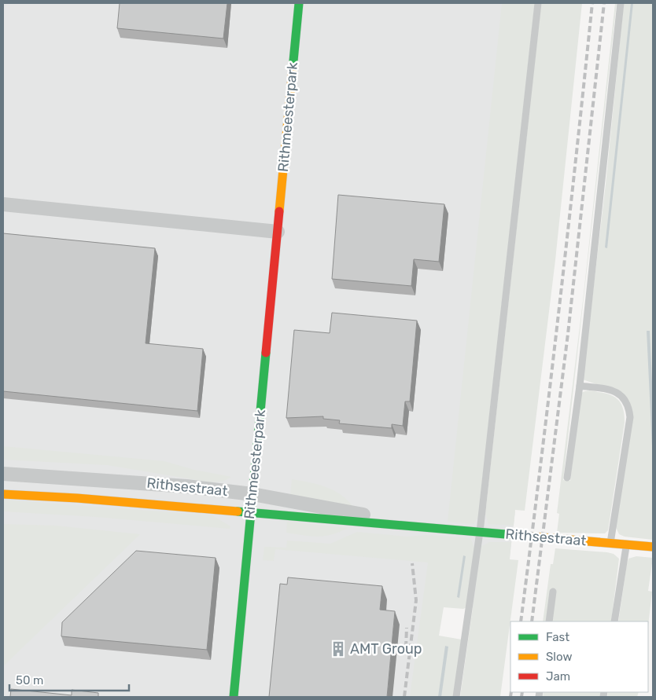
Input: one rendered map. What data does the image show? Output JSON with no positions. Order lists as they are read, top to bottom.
{
  "streets": {
    "street": ["Rithmeesterpark", "Rithsestraat"]
  },
  "crossings": [
    ["Rithmeesterpark", "Rithsestraat"]
  ],
  "places": {
    "building": ["AMT Group"]
  },
  "legend": ["Fast", "Slow", "Jam"],
  "scale_bar": "50 m"
}
